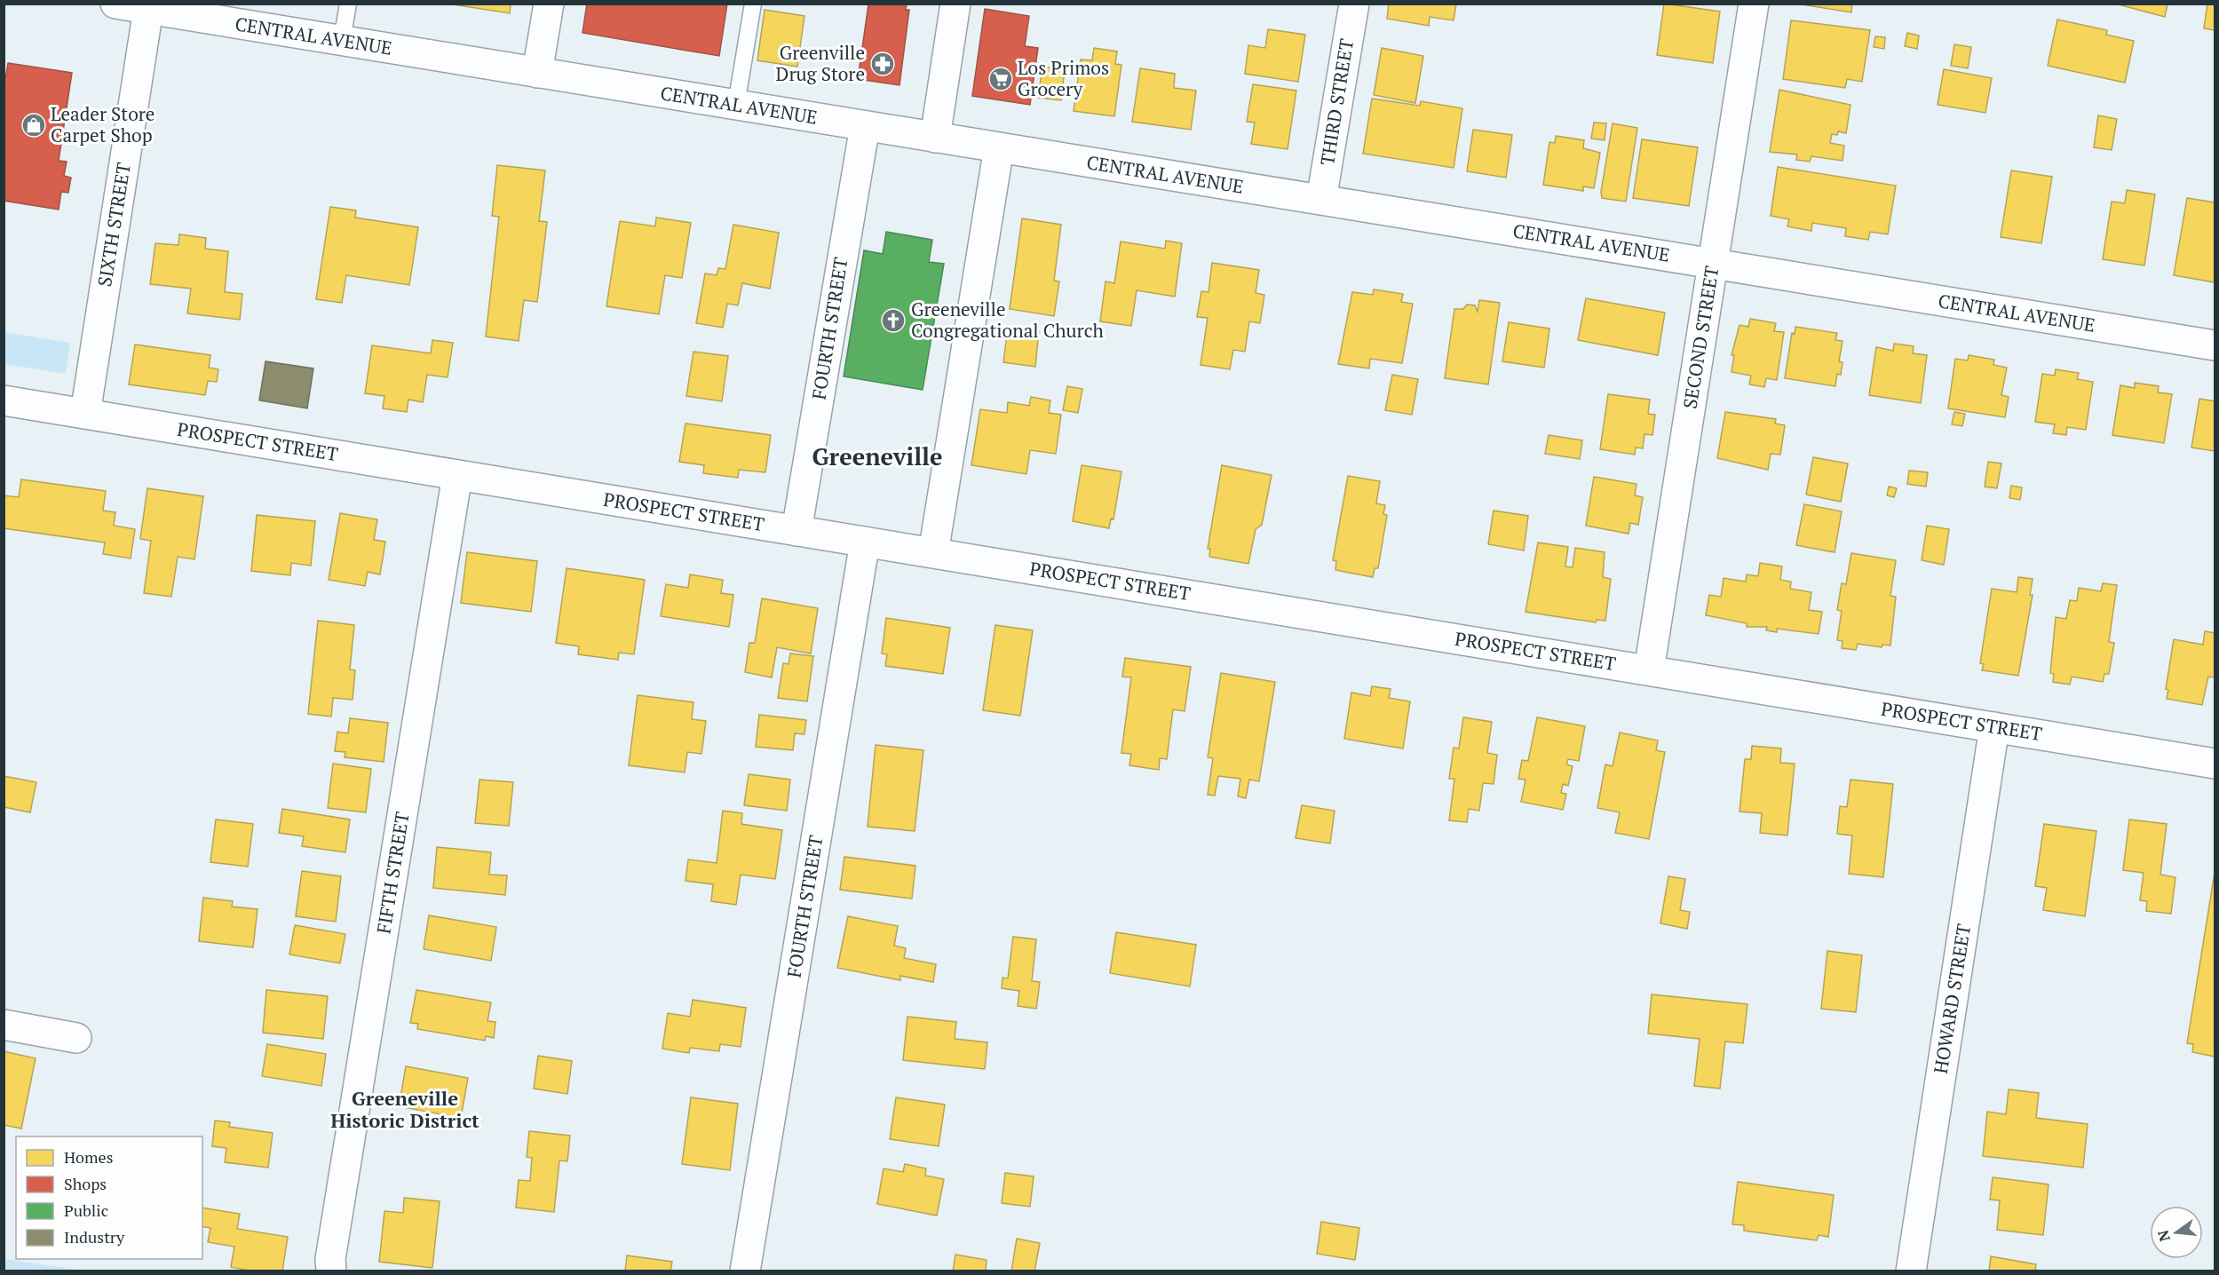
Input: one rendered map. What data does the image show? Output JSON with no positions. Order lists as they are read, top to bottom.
{
  "streets": {
    "street": [
      "CENTRAL AVENUE",
      "THIRD STREET",
      "SIXTH STREET",
      "FOURTH STREET",
      "SECOND STREET",
      "PROSPECT STREET",
      "FIFTH STREET",
      "HOWARD STREET"
    ]
  },
  "crossings": [
    ["CENTRAL AVENUE", "THIRD STREET"],
    ["CENTRAL AVENUE", "SIXTH STREET"],
    ["CENTRAL AVENUE", "FOURTH STREET"],
    ["CENTRAL AVENUE", "SECOND STREET"],
    ["SIXTH STREET", "PROSPECT STREET"],
    ["FOURTH STREET", "PROSPECT STREET"],
    ["SECOND STREET", "PROSPECT STREET"],
    ["PROSPECT STREET", "FIFTH STREET"],
    ["PROSPECT STREET", "HOWARD STREET"]
  ],
  "districts": ["Greeneville", "Greeneville Historic District"],
  "places": {
    "pharmacy": ["Greenville Drug Store"],
    "supermarket": ["Los Primos Grocery"],
    "shop": ["Leader Store Carpet Shop"],
    "church": ["Greeneville Congregational Church"]
  },
  "legend": [
    "Homes",
    "Shops",
    "Public",
    "Industry"
  ],
  "north": "left"
}
